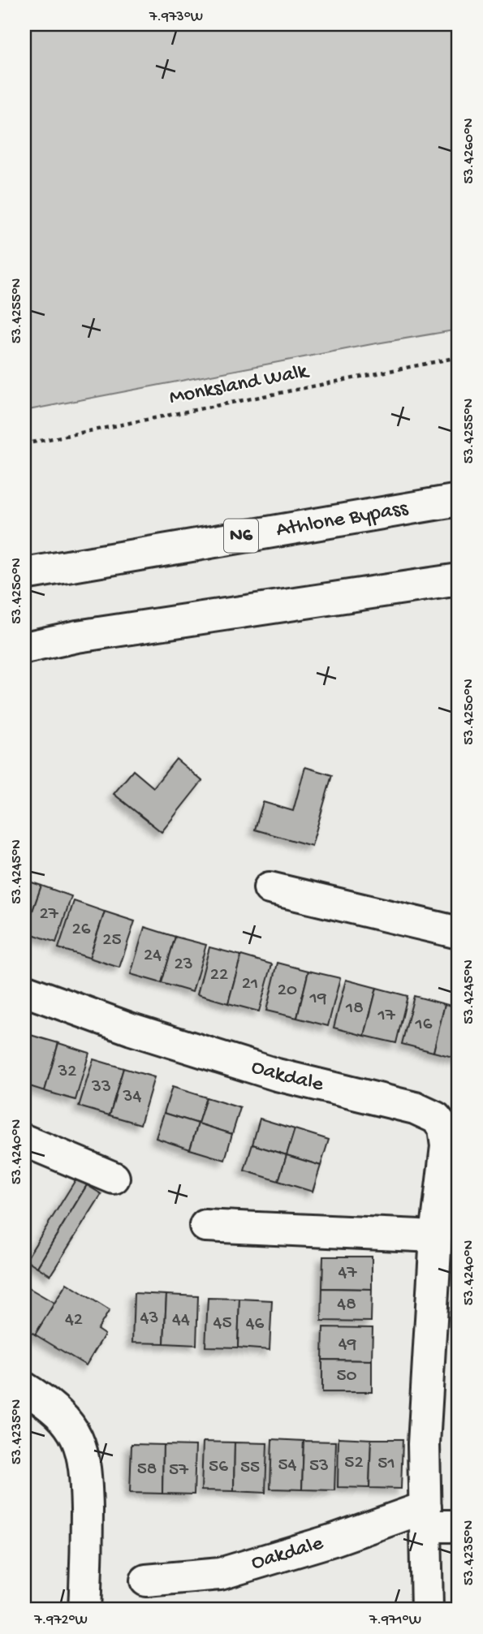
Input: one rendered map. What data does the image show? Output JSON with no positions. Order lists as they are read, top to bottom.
{
  "streets": {
    "main road": ["Athlone Bypass", "N6", "Oakdale"],
    "path": ["Monksland Walk"]
  },
  "house_numbers": [
    "27",
    "26",
    "25",
    "24",
    "23",
    "22",
    "21",
    "20",
    "19",
    "18",
    "17",
    "16",
    "32",
    "33",
    "34",
    "47",
    "48",
    "43",
    "42",
    "44",
    "45",
    "46",
    "49",
    "50",
    "52",
    "51",
    "54",
    "53",
    "56",
    "55",
    "58",
    "57"
  ],
  "coordinates": [
    "7.973°W",
    "53.4260°N",
    "53.4255°N",
    "53.4250°N",
    "53.4245°N",
    "53.4240°N",
    "53.4235°N",
    "7.972°W",
    "7.971°W"
  ]
}
